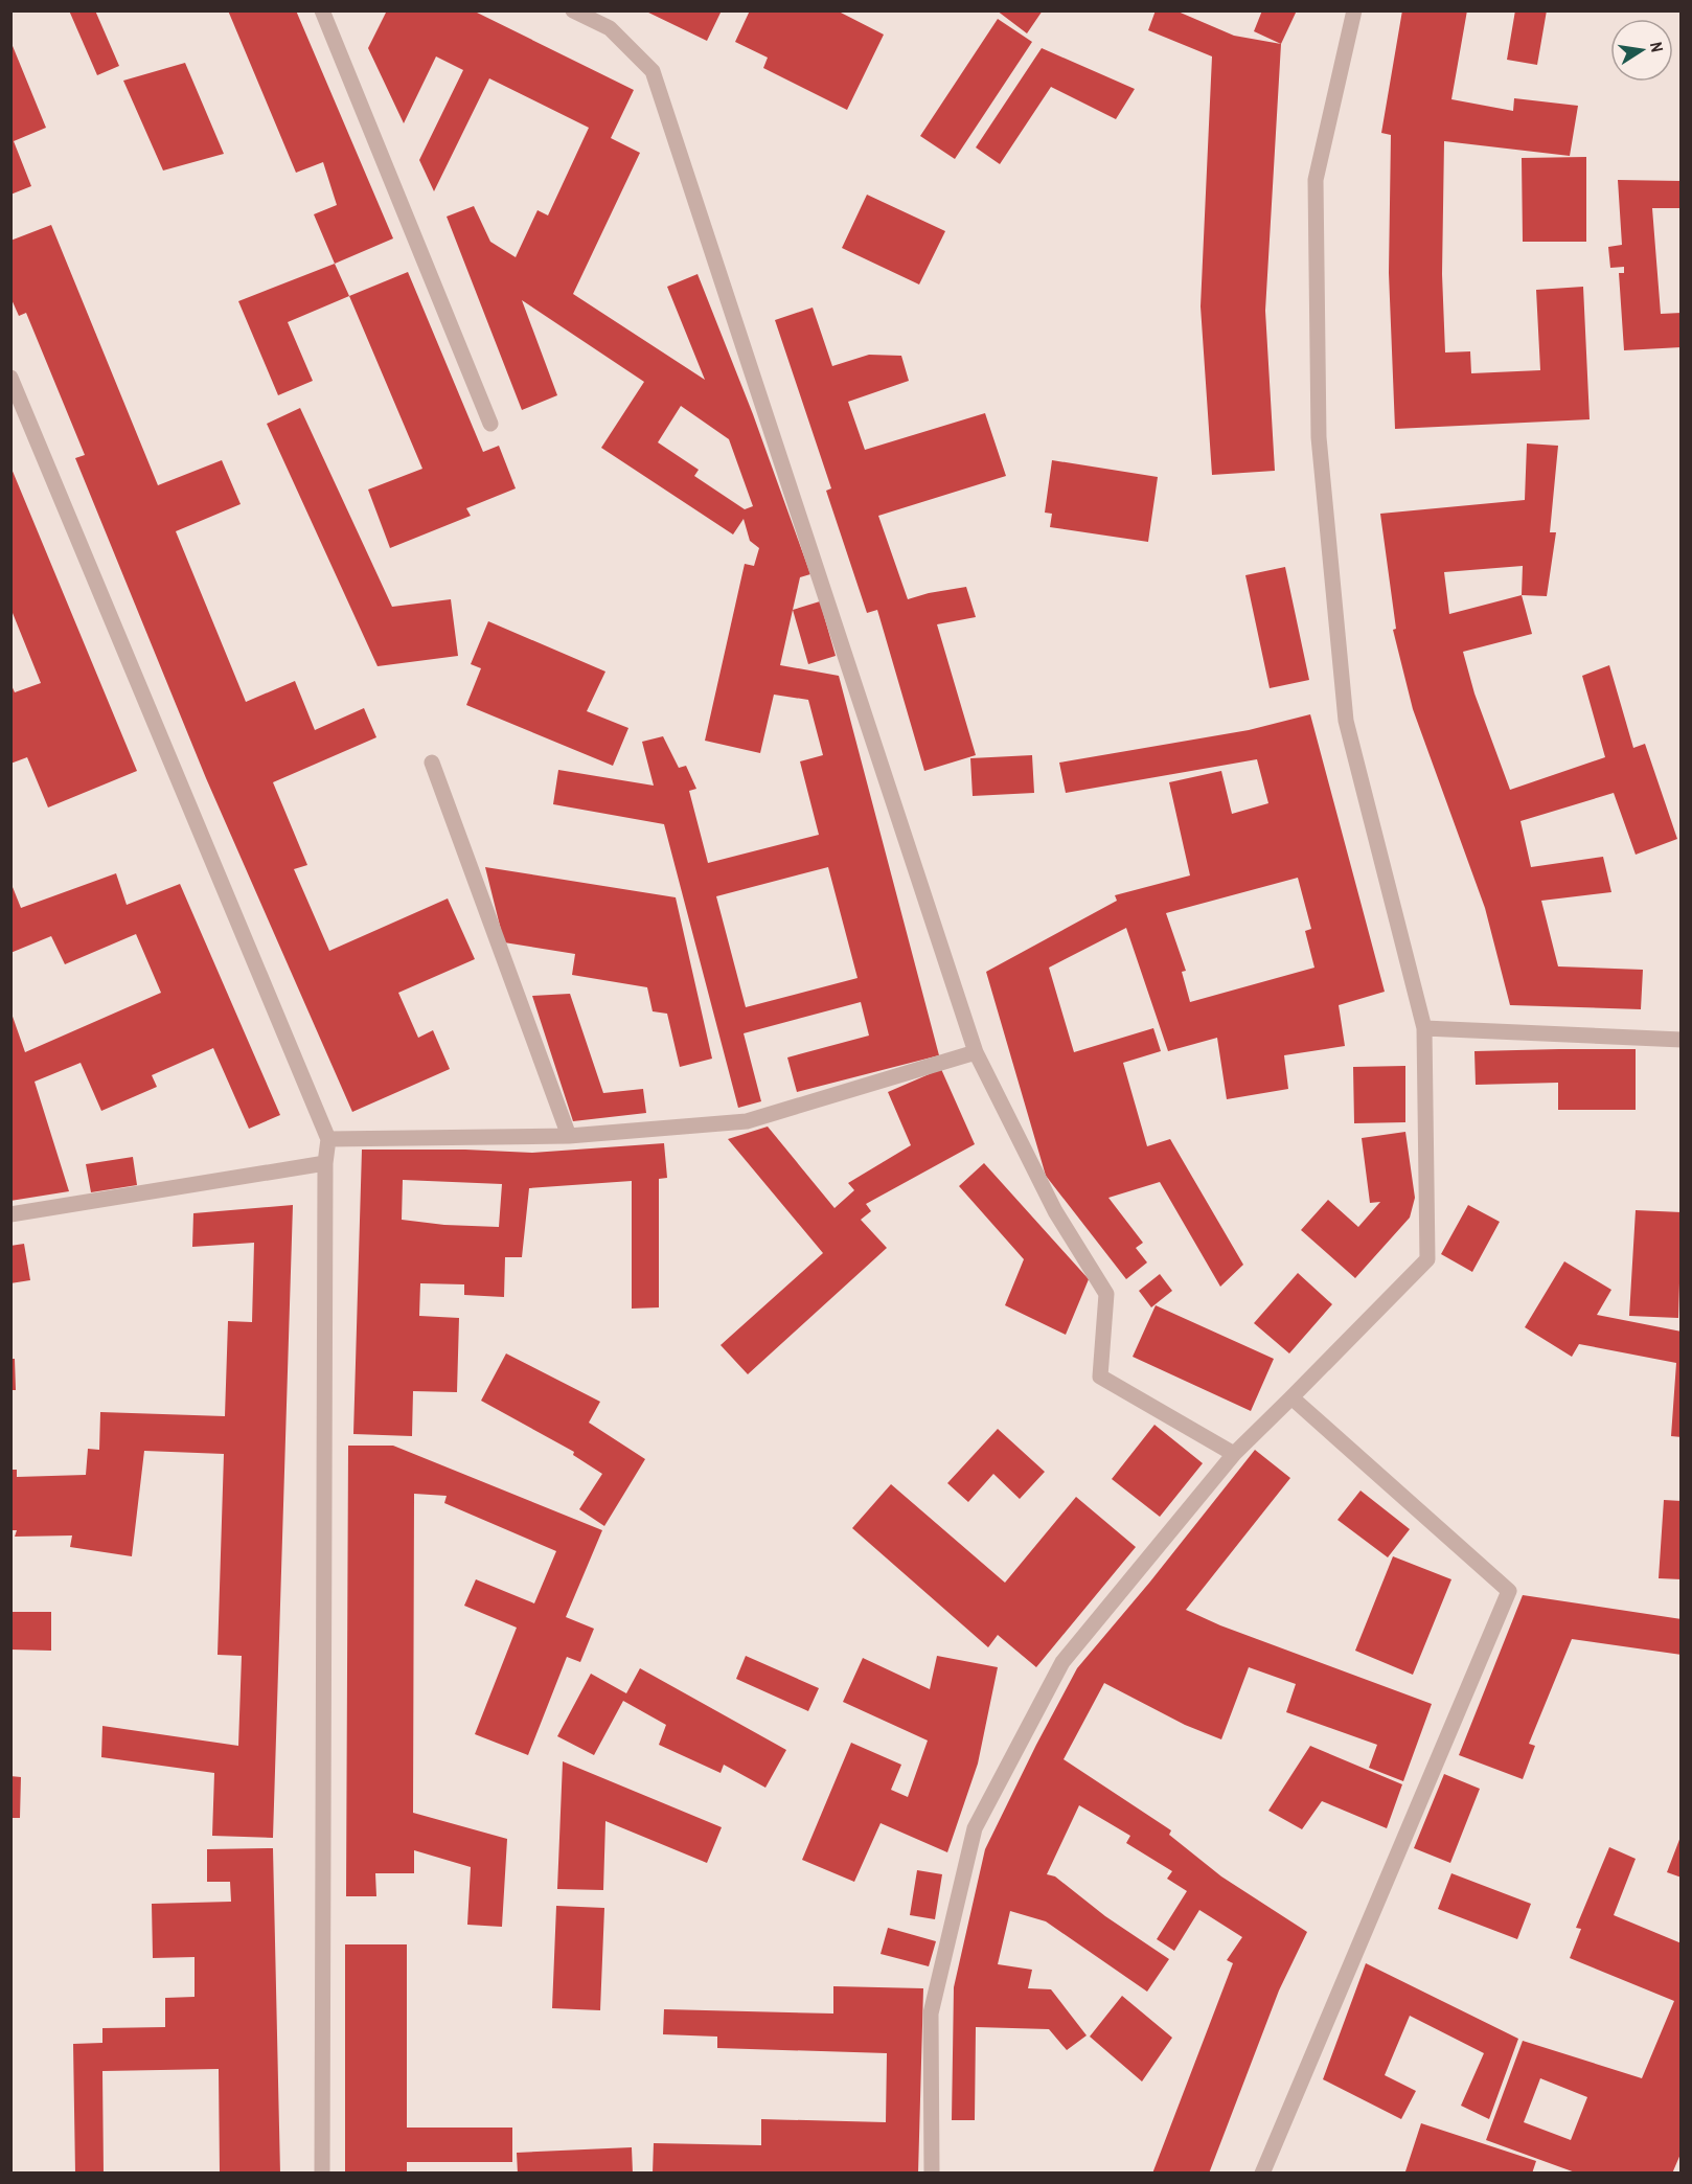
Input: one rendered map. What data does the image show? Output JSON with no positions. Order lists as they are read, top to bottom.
{
  "north": "right"
}
